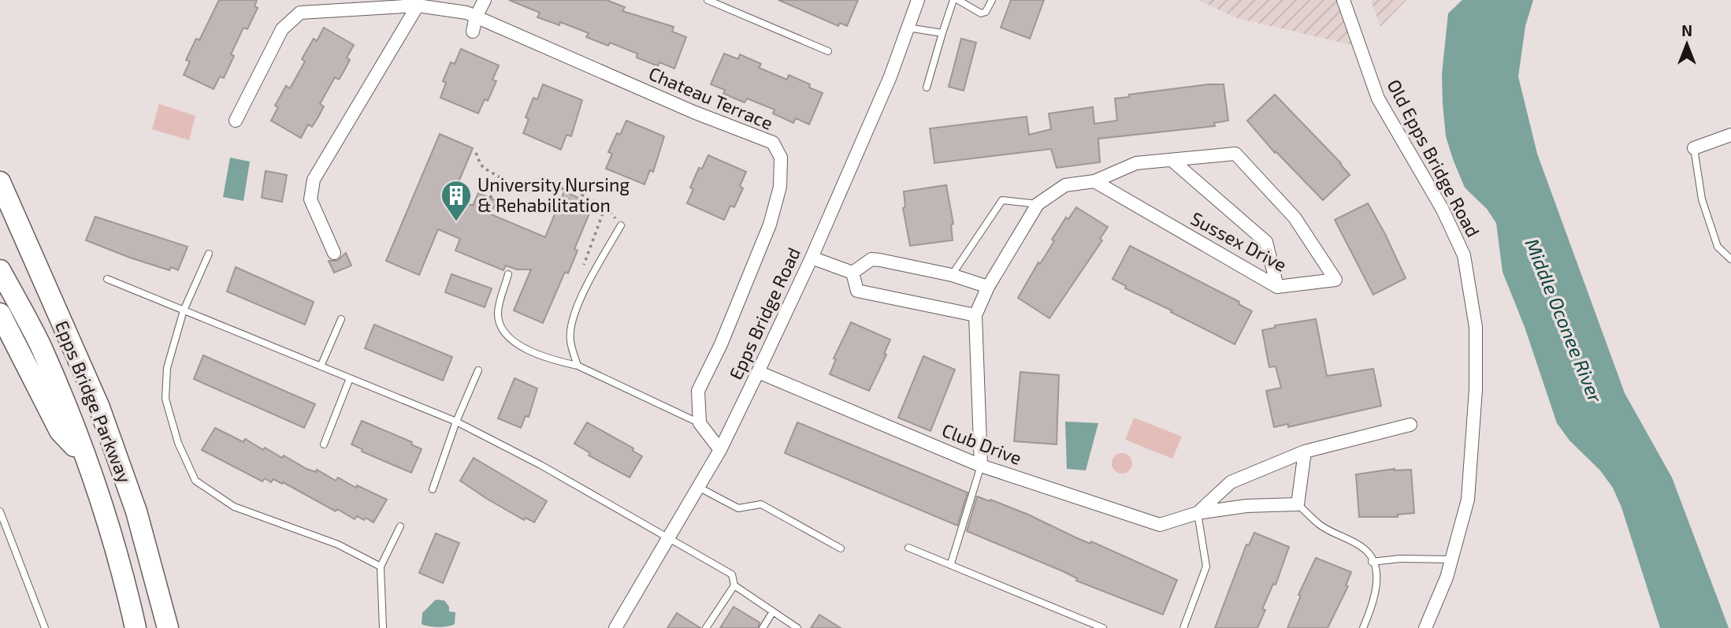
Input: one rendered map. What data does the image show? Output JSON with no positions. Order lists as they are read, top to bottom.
{
  "streets": {
    "main road": ["Epps Bridge Parkway"],
    "street": [
      "Chateau Terrace",
      "Old Epps Bridge Road",
      "Sussex Drive",
      "Epps Bridge Road",
      "Club Drive"
    ]
  },
  "crossings": [
    ["Epps Bridge Road", "Club Drive"]
  ],
  "water": ["Middle Oconee River"],
  "places": {
    "building": ["University Nursing & Rehabilitation"]
  },
  "north": "top"
}
